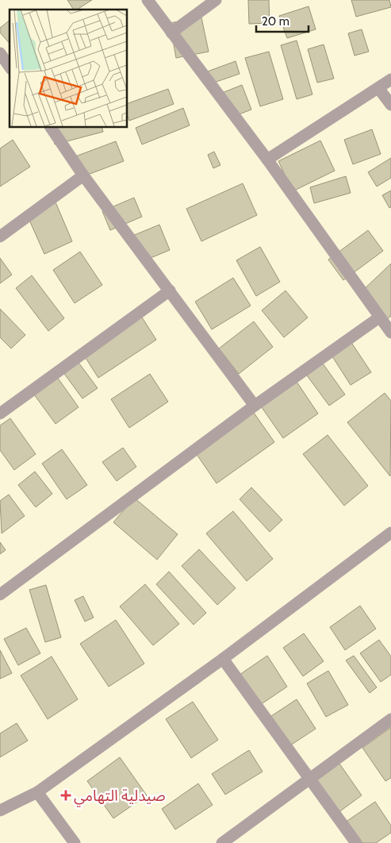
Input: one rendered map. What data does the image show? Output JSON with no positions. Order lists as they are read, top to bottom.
{
  "places": {
    "health": ["صيدلية التهامي"]
  },
  "scale_bar": "20 m"
}
